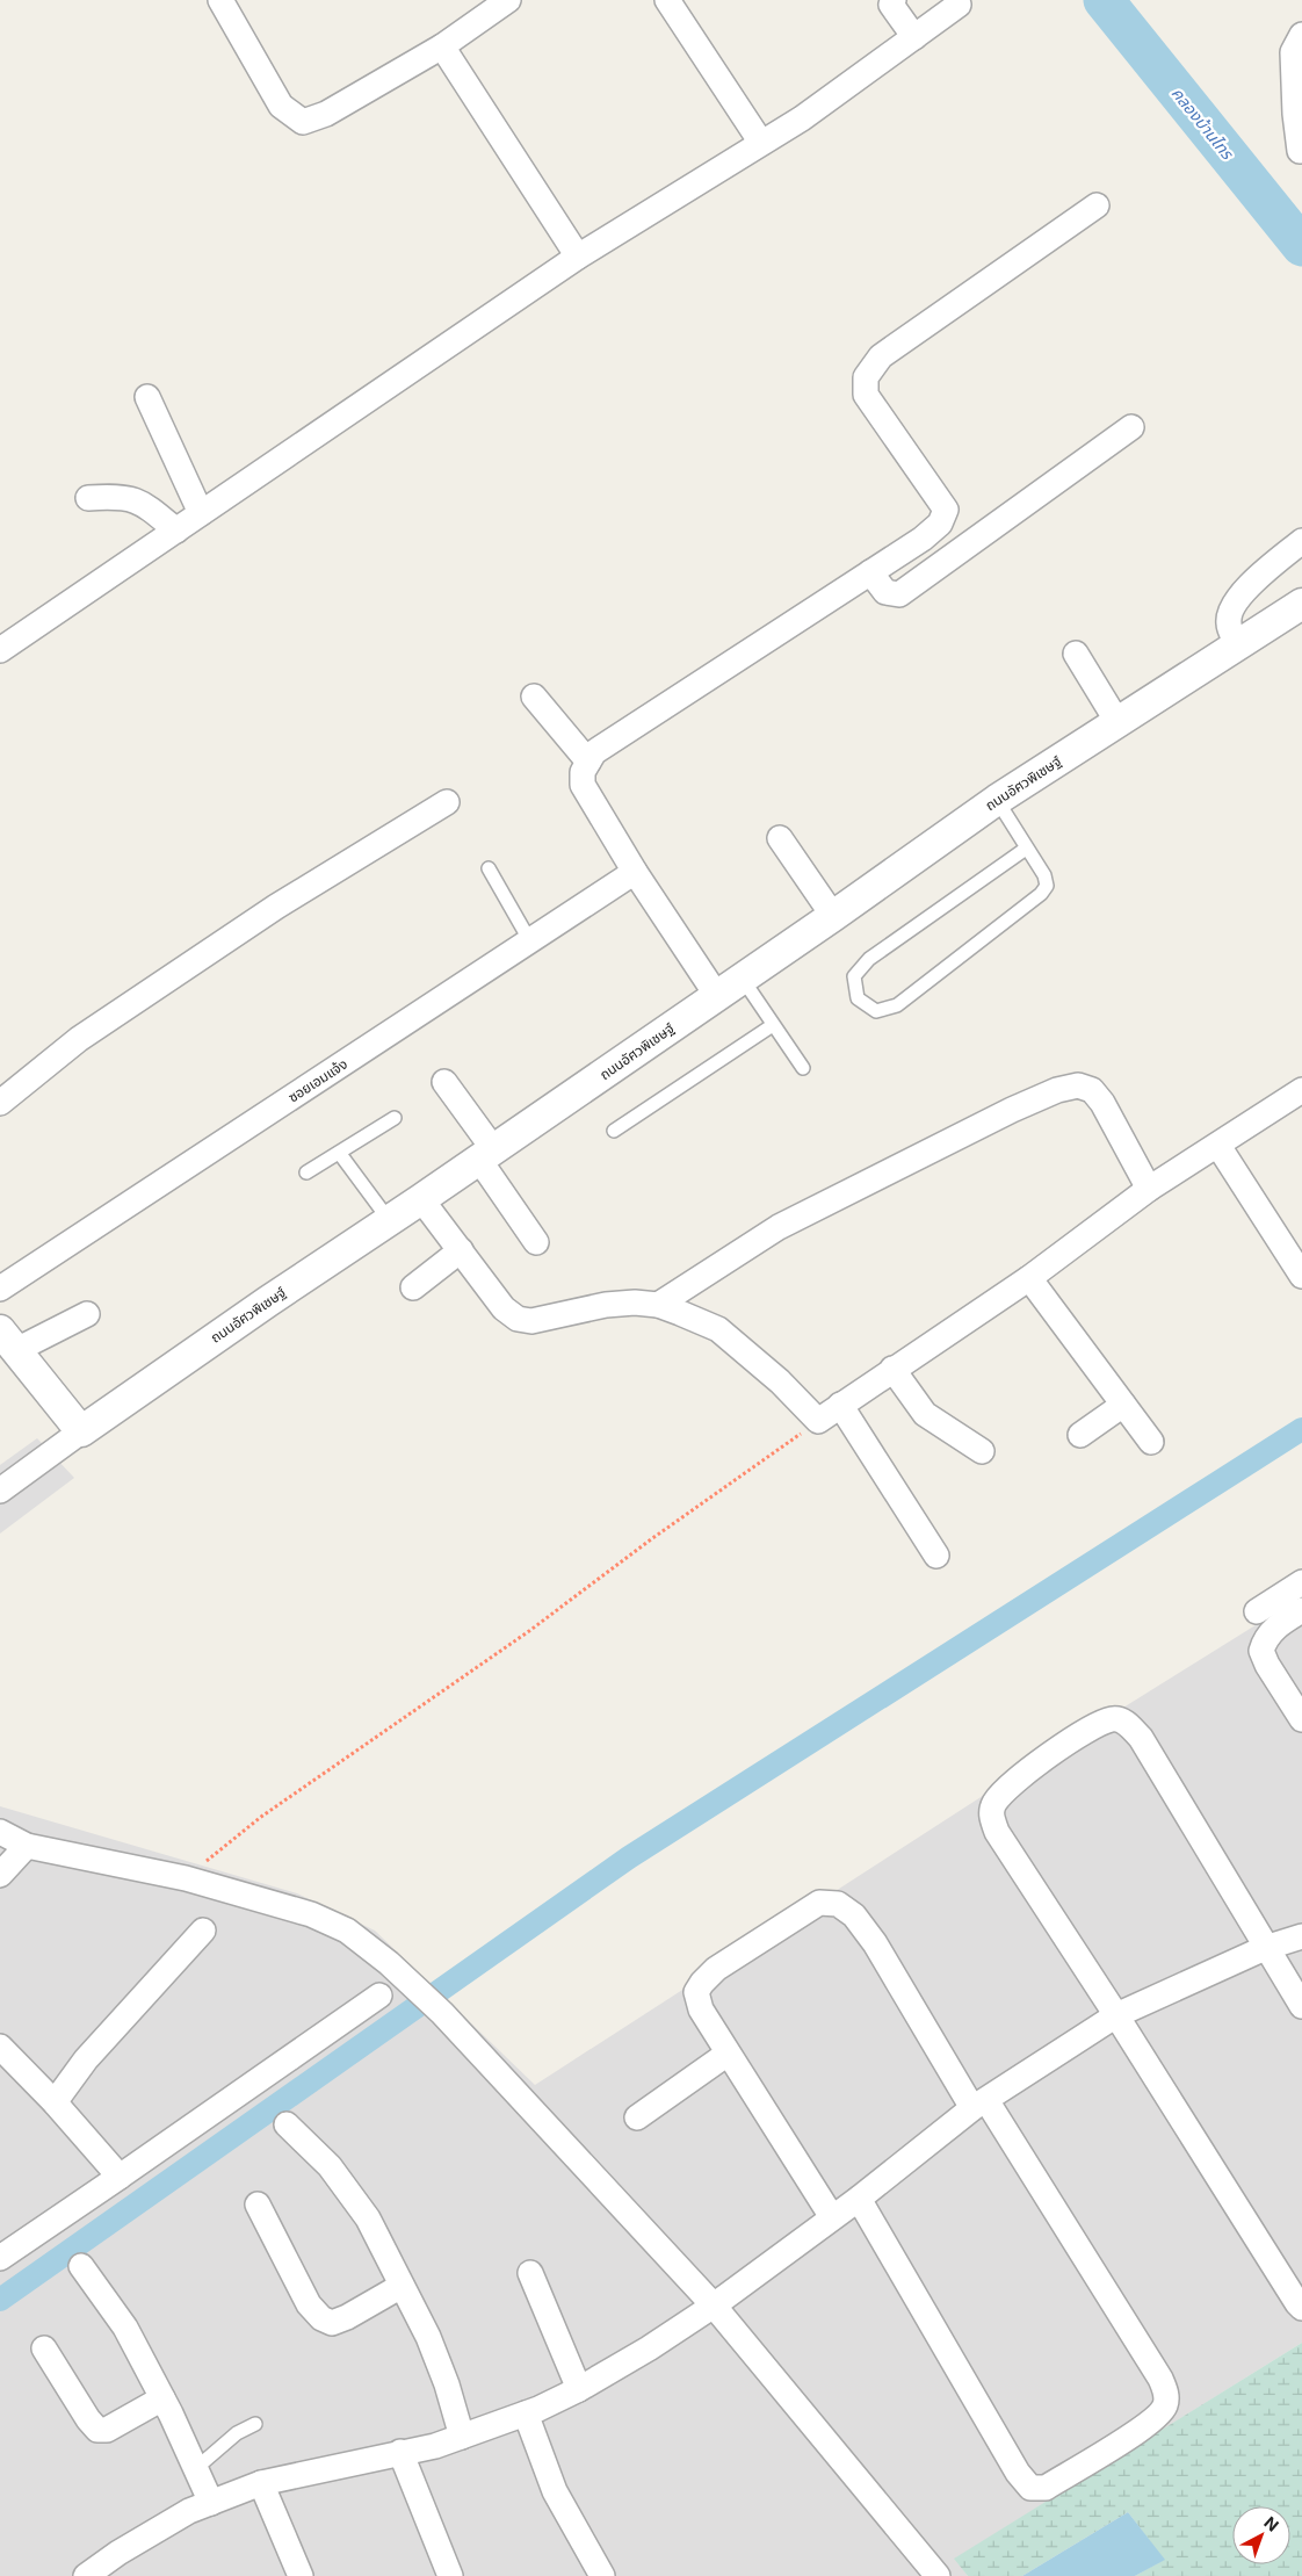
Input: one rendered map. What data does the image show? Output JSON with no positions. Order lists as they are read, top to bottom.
{
  "streets": {
    "street": ["ถนนอัศวพิเชษฐ์", "ซอยเอมแจ้ง"]
  },
  "water": ["คลองบ้านไทร"],
  "north": "top right"
}
